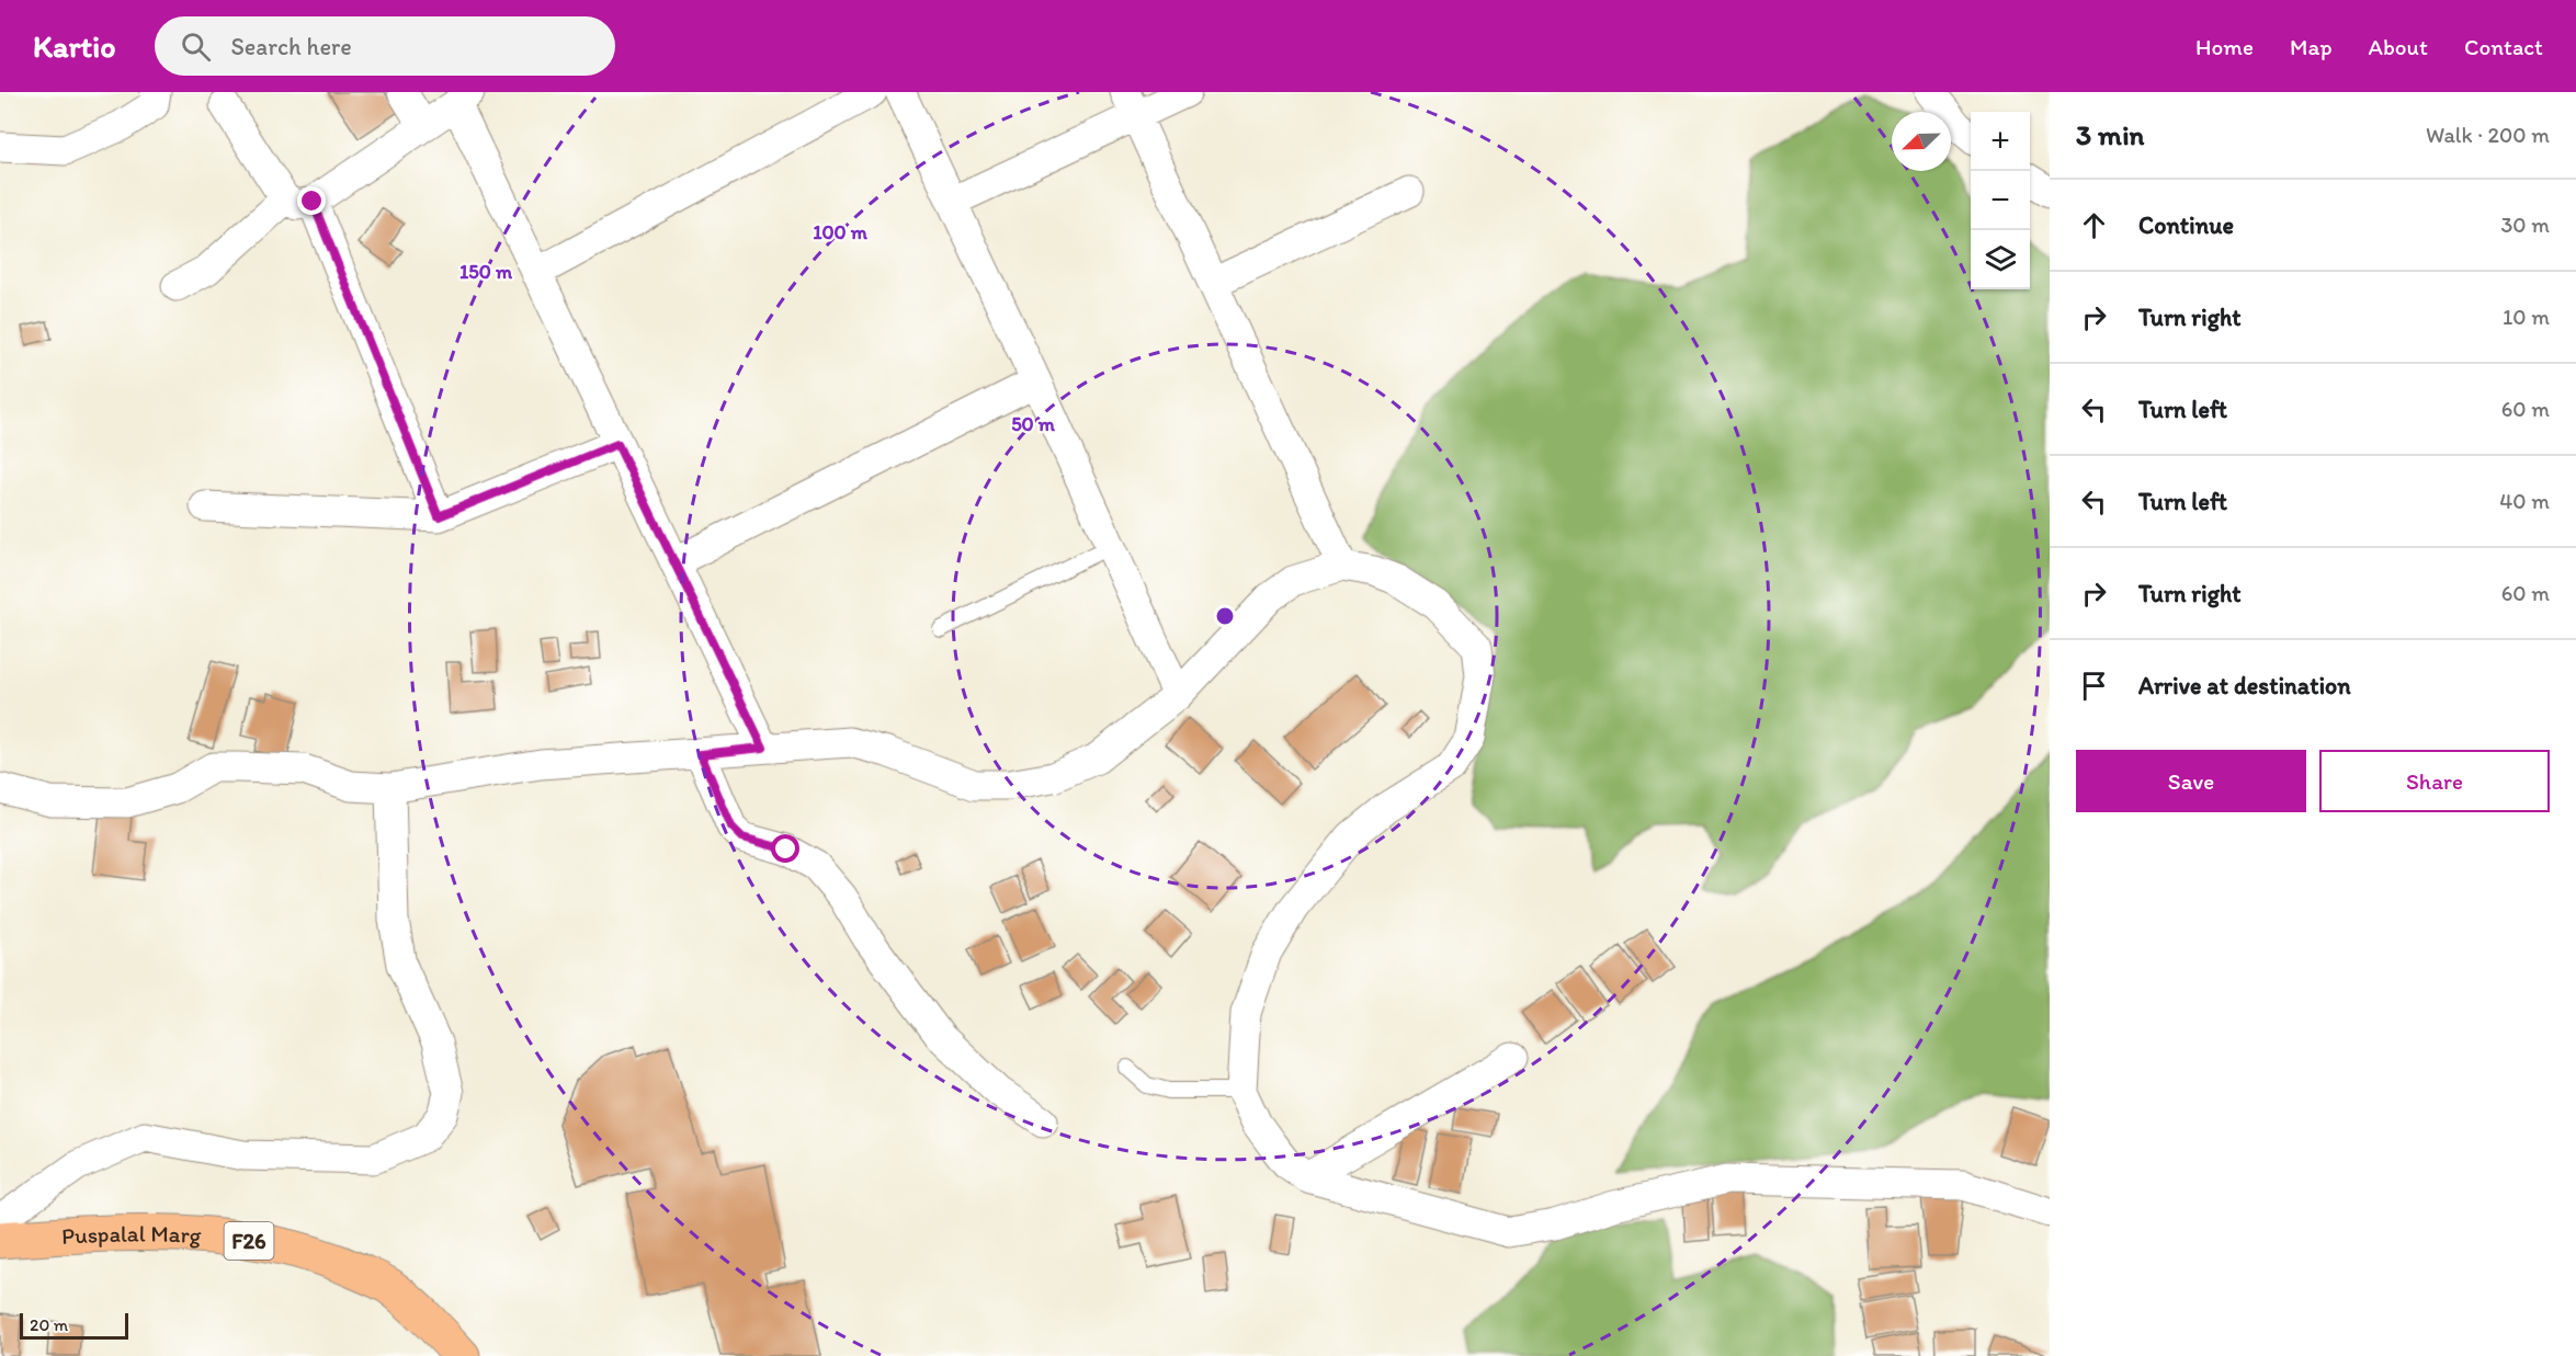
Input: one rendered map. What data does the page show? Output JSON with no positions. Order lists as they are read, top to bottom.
{
  "streets": {
    "main road": ["Puspalal Marg", "F26"]
  },
  "scale_bar": "20 m",
  "north": "bottom left",
  "page": {
    "header": "Kartio",
    "search": "Search here",
    "nav": [
      "Home",
      "Map",
      "About",
      "Contact"
    ],
    "heading": ["3 min", "Walk · 200 m"],
    "map_buttons": ["+", "−"],
    "list": [
      ["Continue", "30 m"],
      ["Turn right", "10 m"],
      ["Turn left", "60 m"],
      ["Turn left", "40 m"],
      ["Turn right", "60 m"],
      "Arrive at destination"
    ],
    "buttons": ["Save", "Share"],
    "scale": "20 m"
  },
  "rings": ["100 m", "150 m", "50 m"]
}
